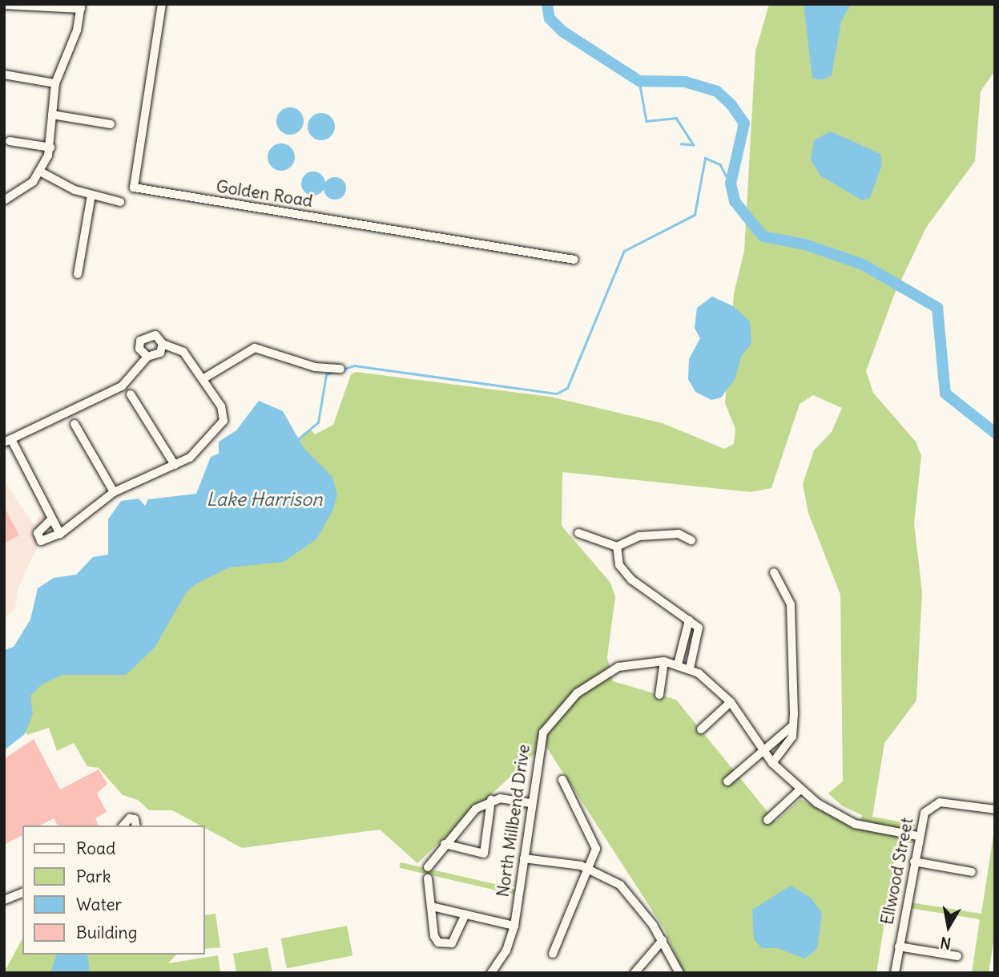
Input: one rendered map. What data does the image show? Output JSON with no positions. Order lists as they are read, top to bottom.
{
  "streets": {
    "street": ["Golden Road", "North Millbend Drive", "Ellwood Street"]
  },
  "crossings": [
    ["North Millbend Drive", "Ellwood Street"]
  ],
  "water": ["Lake Harrison"],
  "legend": [
    "Road",
    "Park",
    "Water",
    "Building"
  ],
  "north": "bottom"
}
